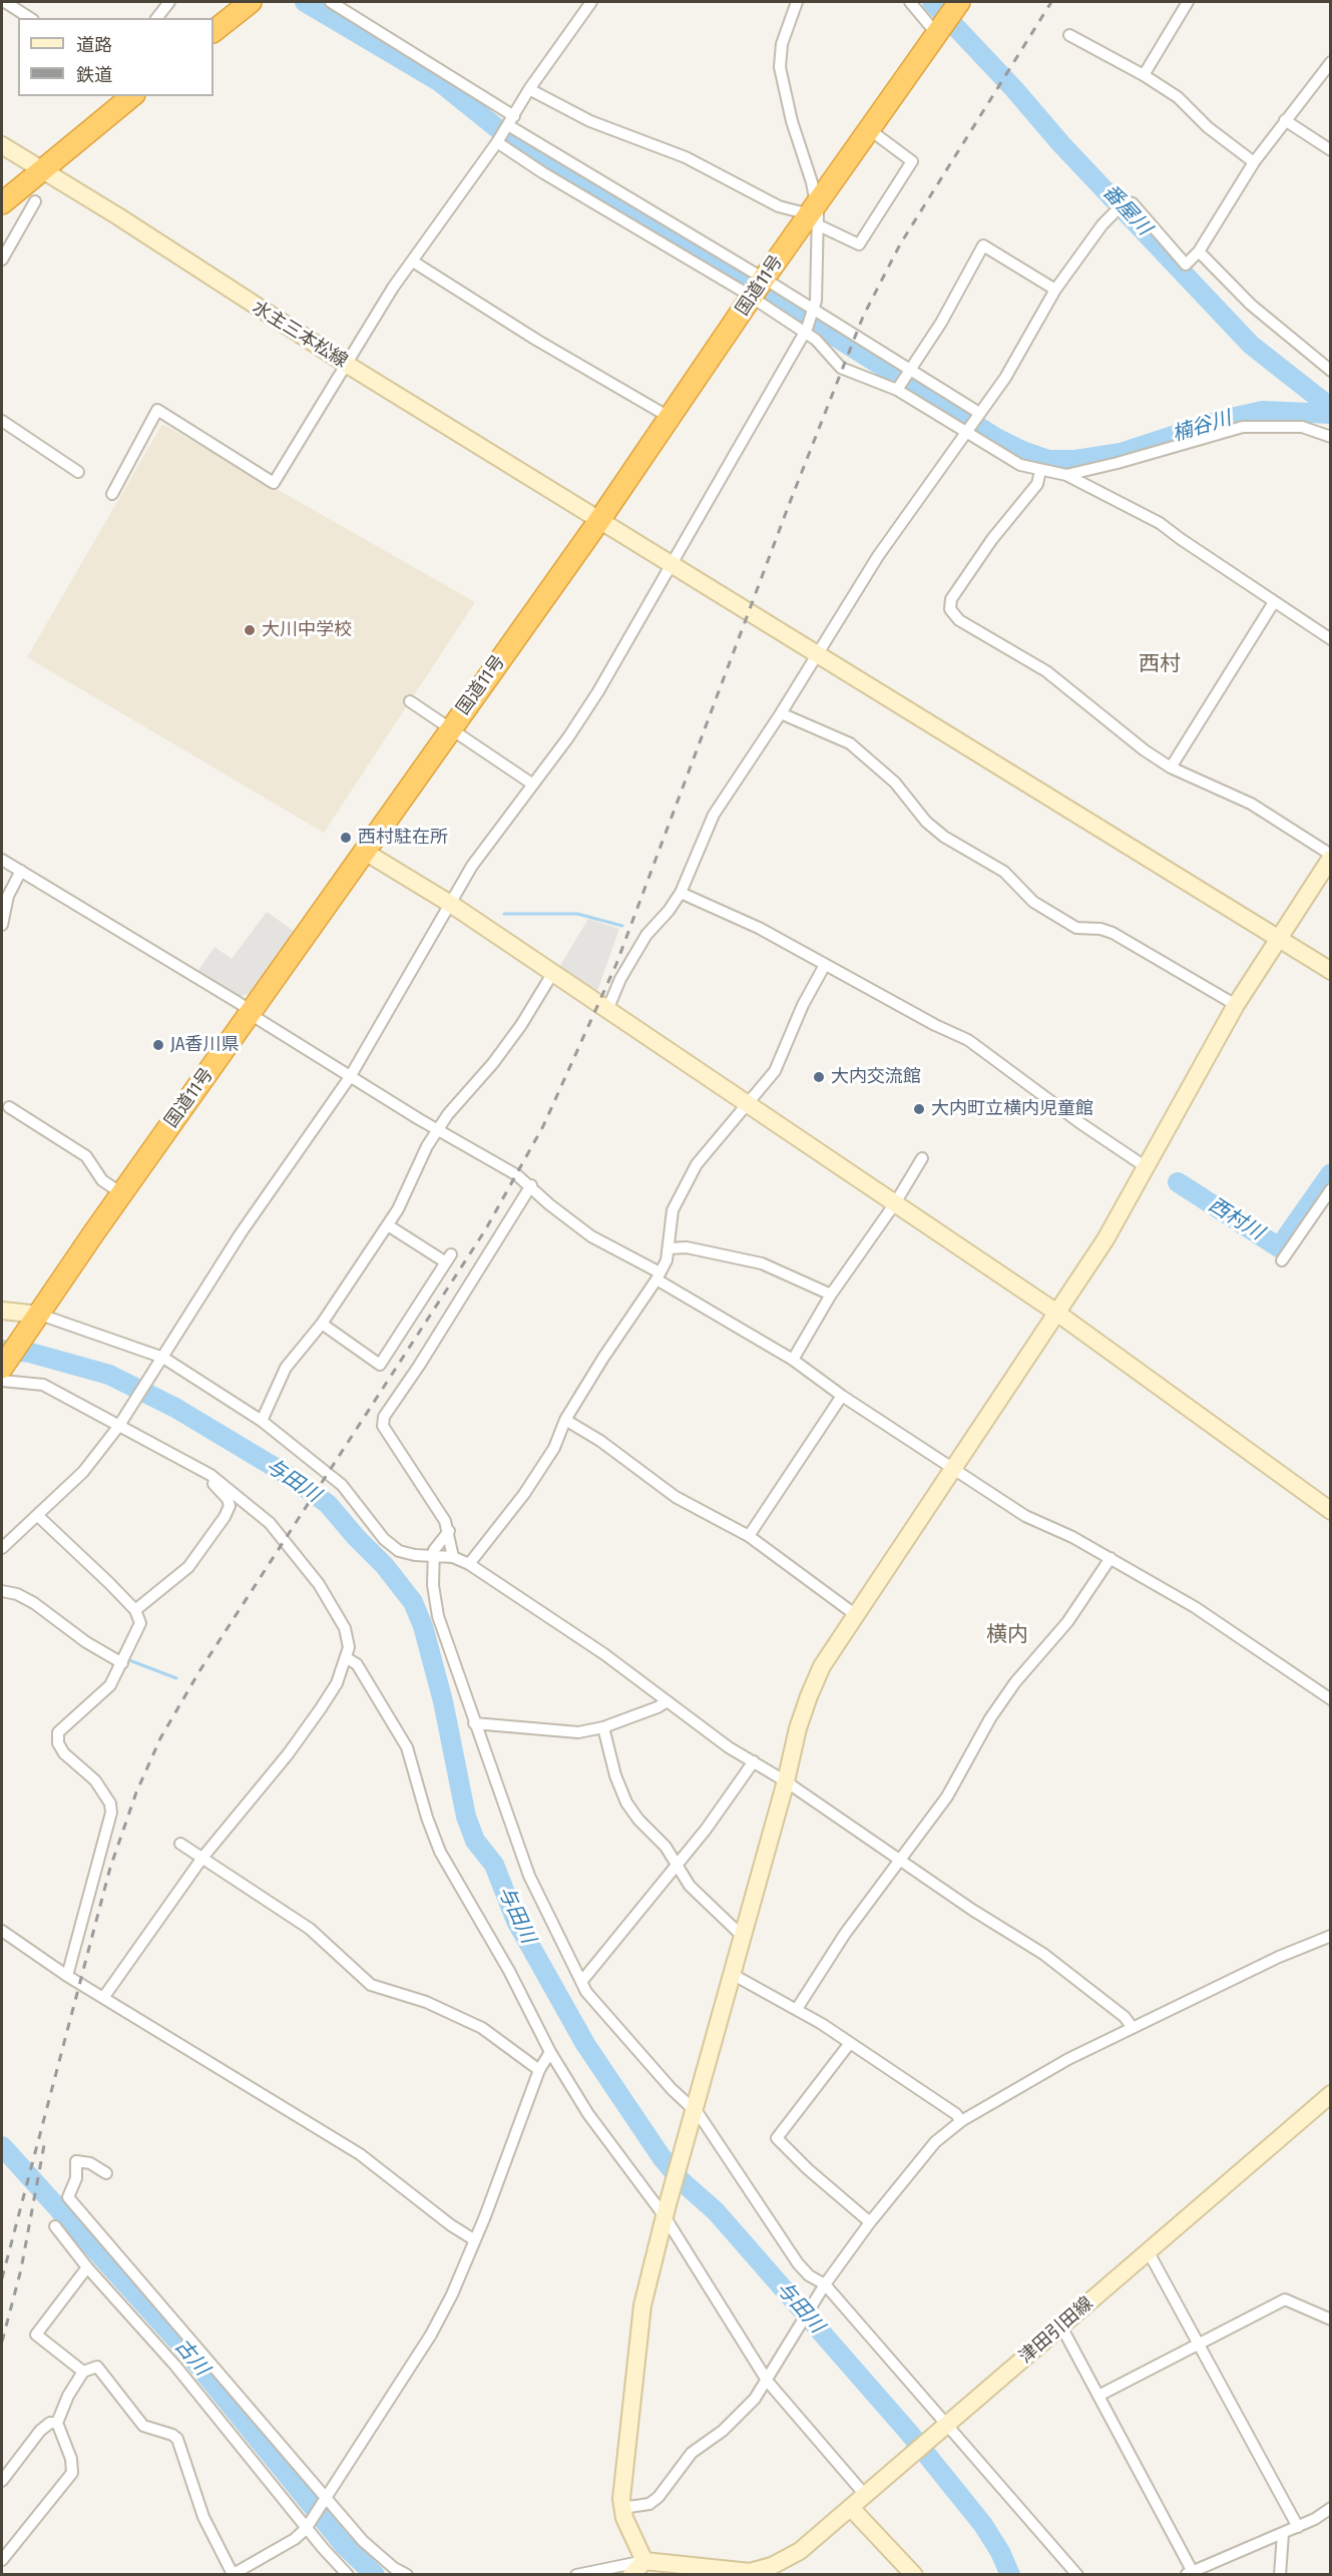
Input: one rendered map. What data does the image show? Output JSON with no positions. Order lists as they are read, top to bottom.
{
  "streets": {
    "highway": ["国道11号"],
    "street": ["水主三本松線", "津田引田線"]
  },
  "crossings": [
    ["国道11号", "水主三本松線"]
  ],
  "districts": ["西村", "横内"],
  "water": [
    "番屋川",
    "楠谷川",
    "西村川",
    "与田川",
    "古川"
  ],
  "places": [
    "大川中学校",
    "西村駐在所",
    "JA香川県",
    "大内交流館",
    "大内町立横内児童館"
  ],
  "legend": ["道路", "鉄道"]
}
